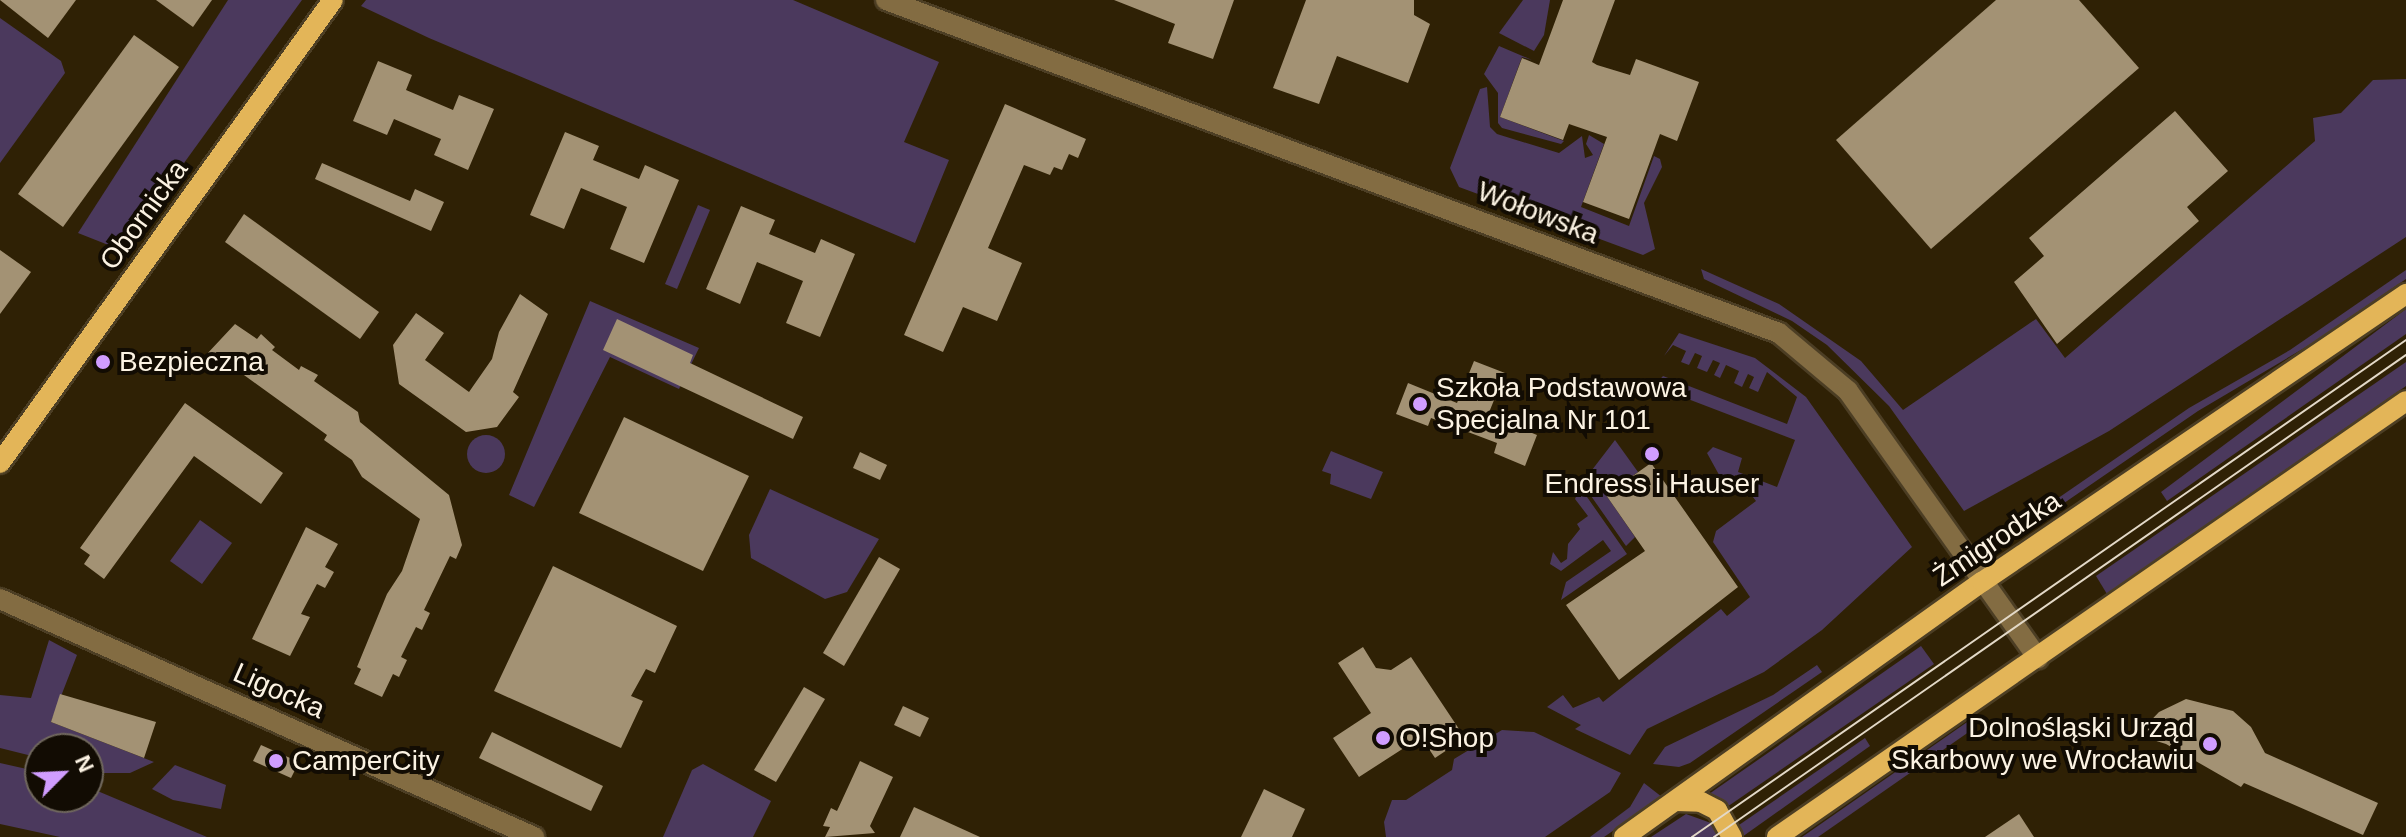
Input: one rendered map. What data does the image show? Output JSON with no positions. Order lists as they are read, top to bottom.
{
  "streets": {
    "main road": ["Obornicka", "Żmigrodzka"],
    "street": ["Wołowska", "Ligocka"]
  },
  "crossings": [
    ["Wołowska", "Żmigrodzka"]
  ],
  "places": [
    "Bezpieczna",
    "Szkoła Podstawowa Specjalna Nr 101",
    "Endress i Hauser",
    "O!Shop",
    "Dolnośląski Urząd Skarbowy we Wrocławiu",
    "CamperCity"
  ],
  "north": "top right"
}
